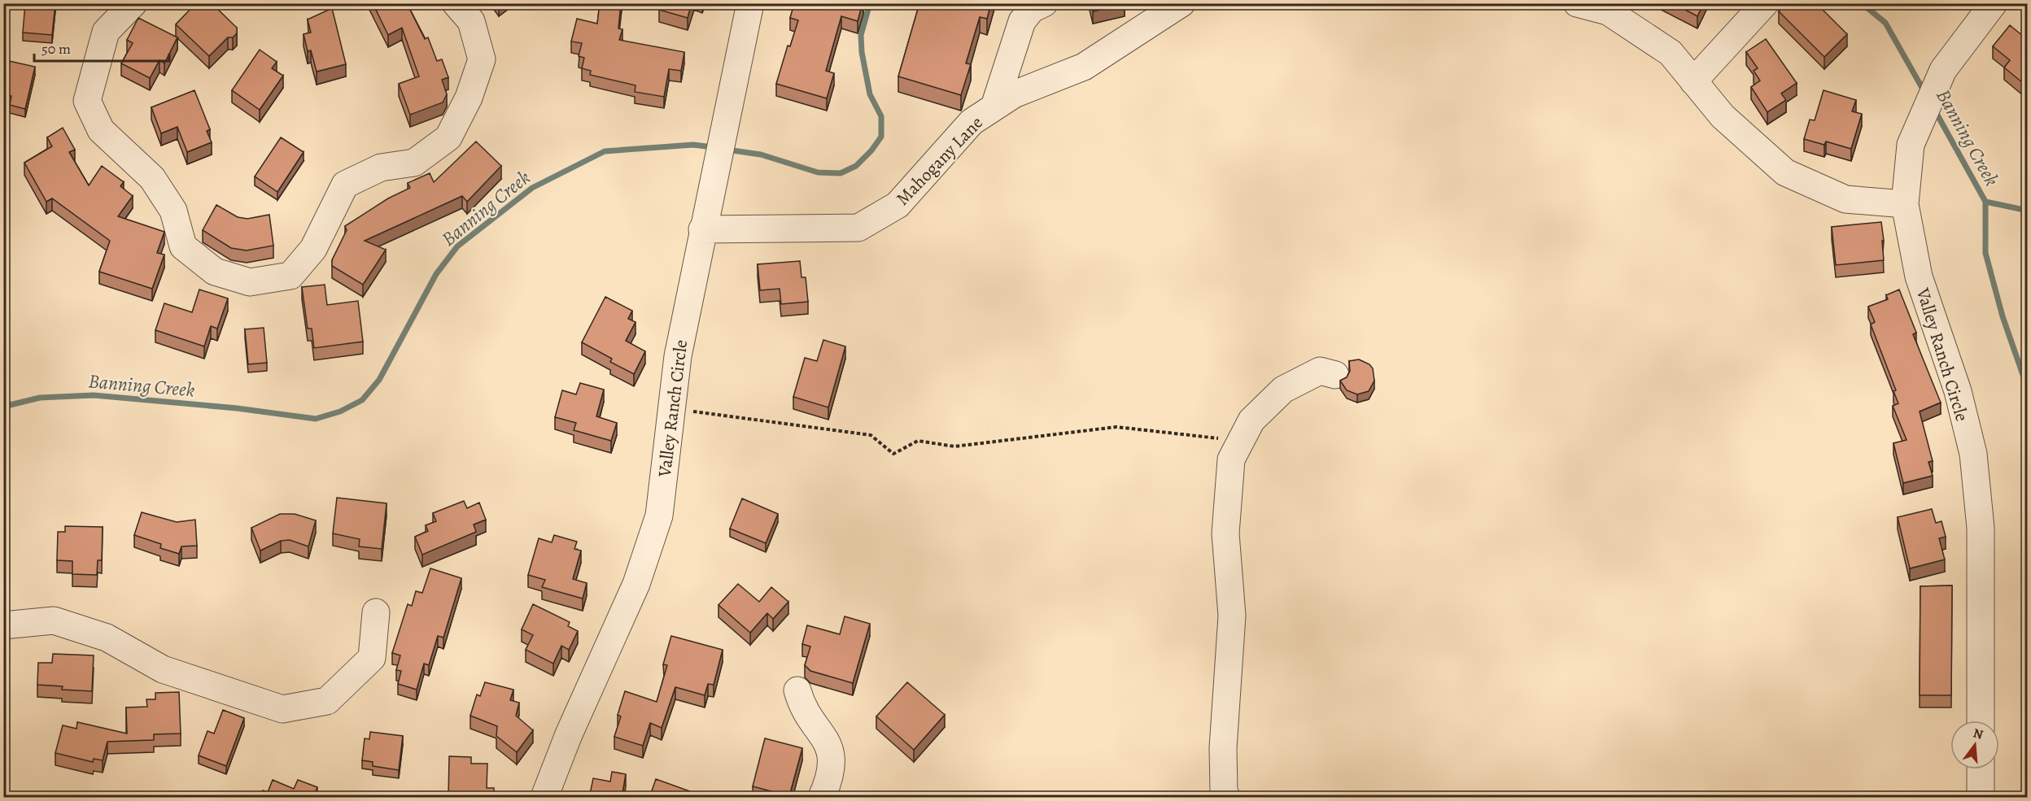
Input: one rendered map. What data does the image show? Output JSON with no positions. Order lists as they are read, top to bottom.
{
  "streets": {
    "street": ["Mahogany Lane", "Valley Ranch Circle"]
  },
  "crossings": [
    ["Mahogany Lane", "Valley Ranch Circle"]
  ],
  "water": ["Banning Creek"],
  "scale_bar": "50 m",
  "north": "top"
}
